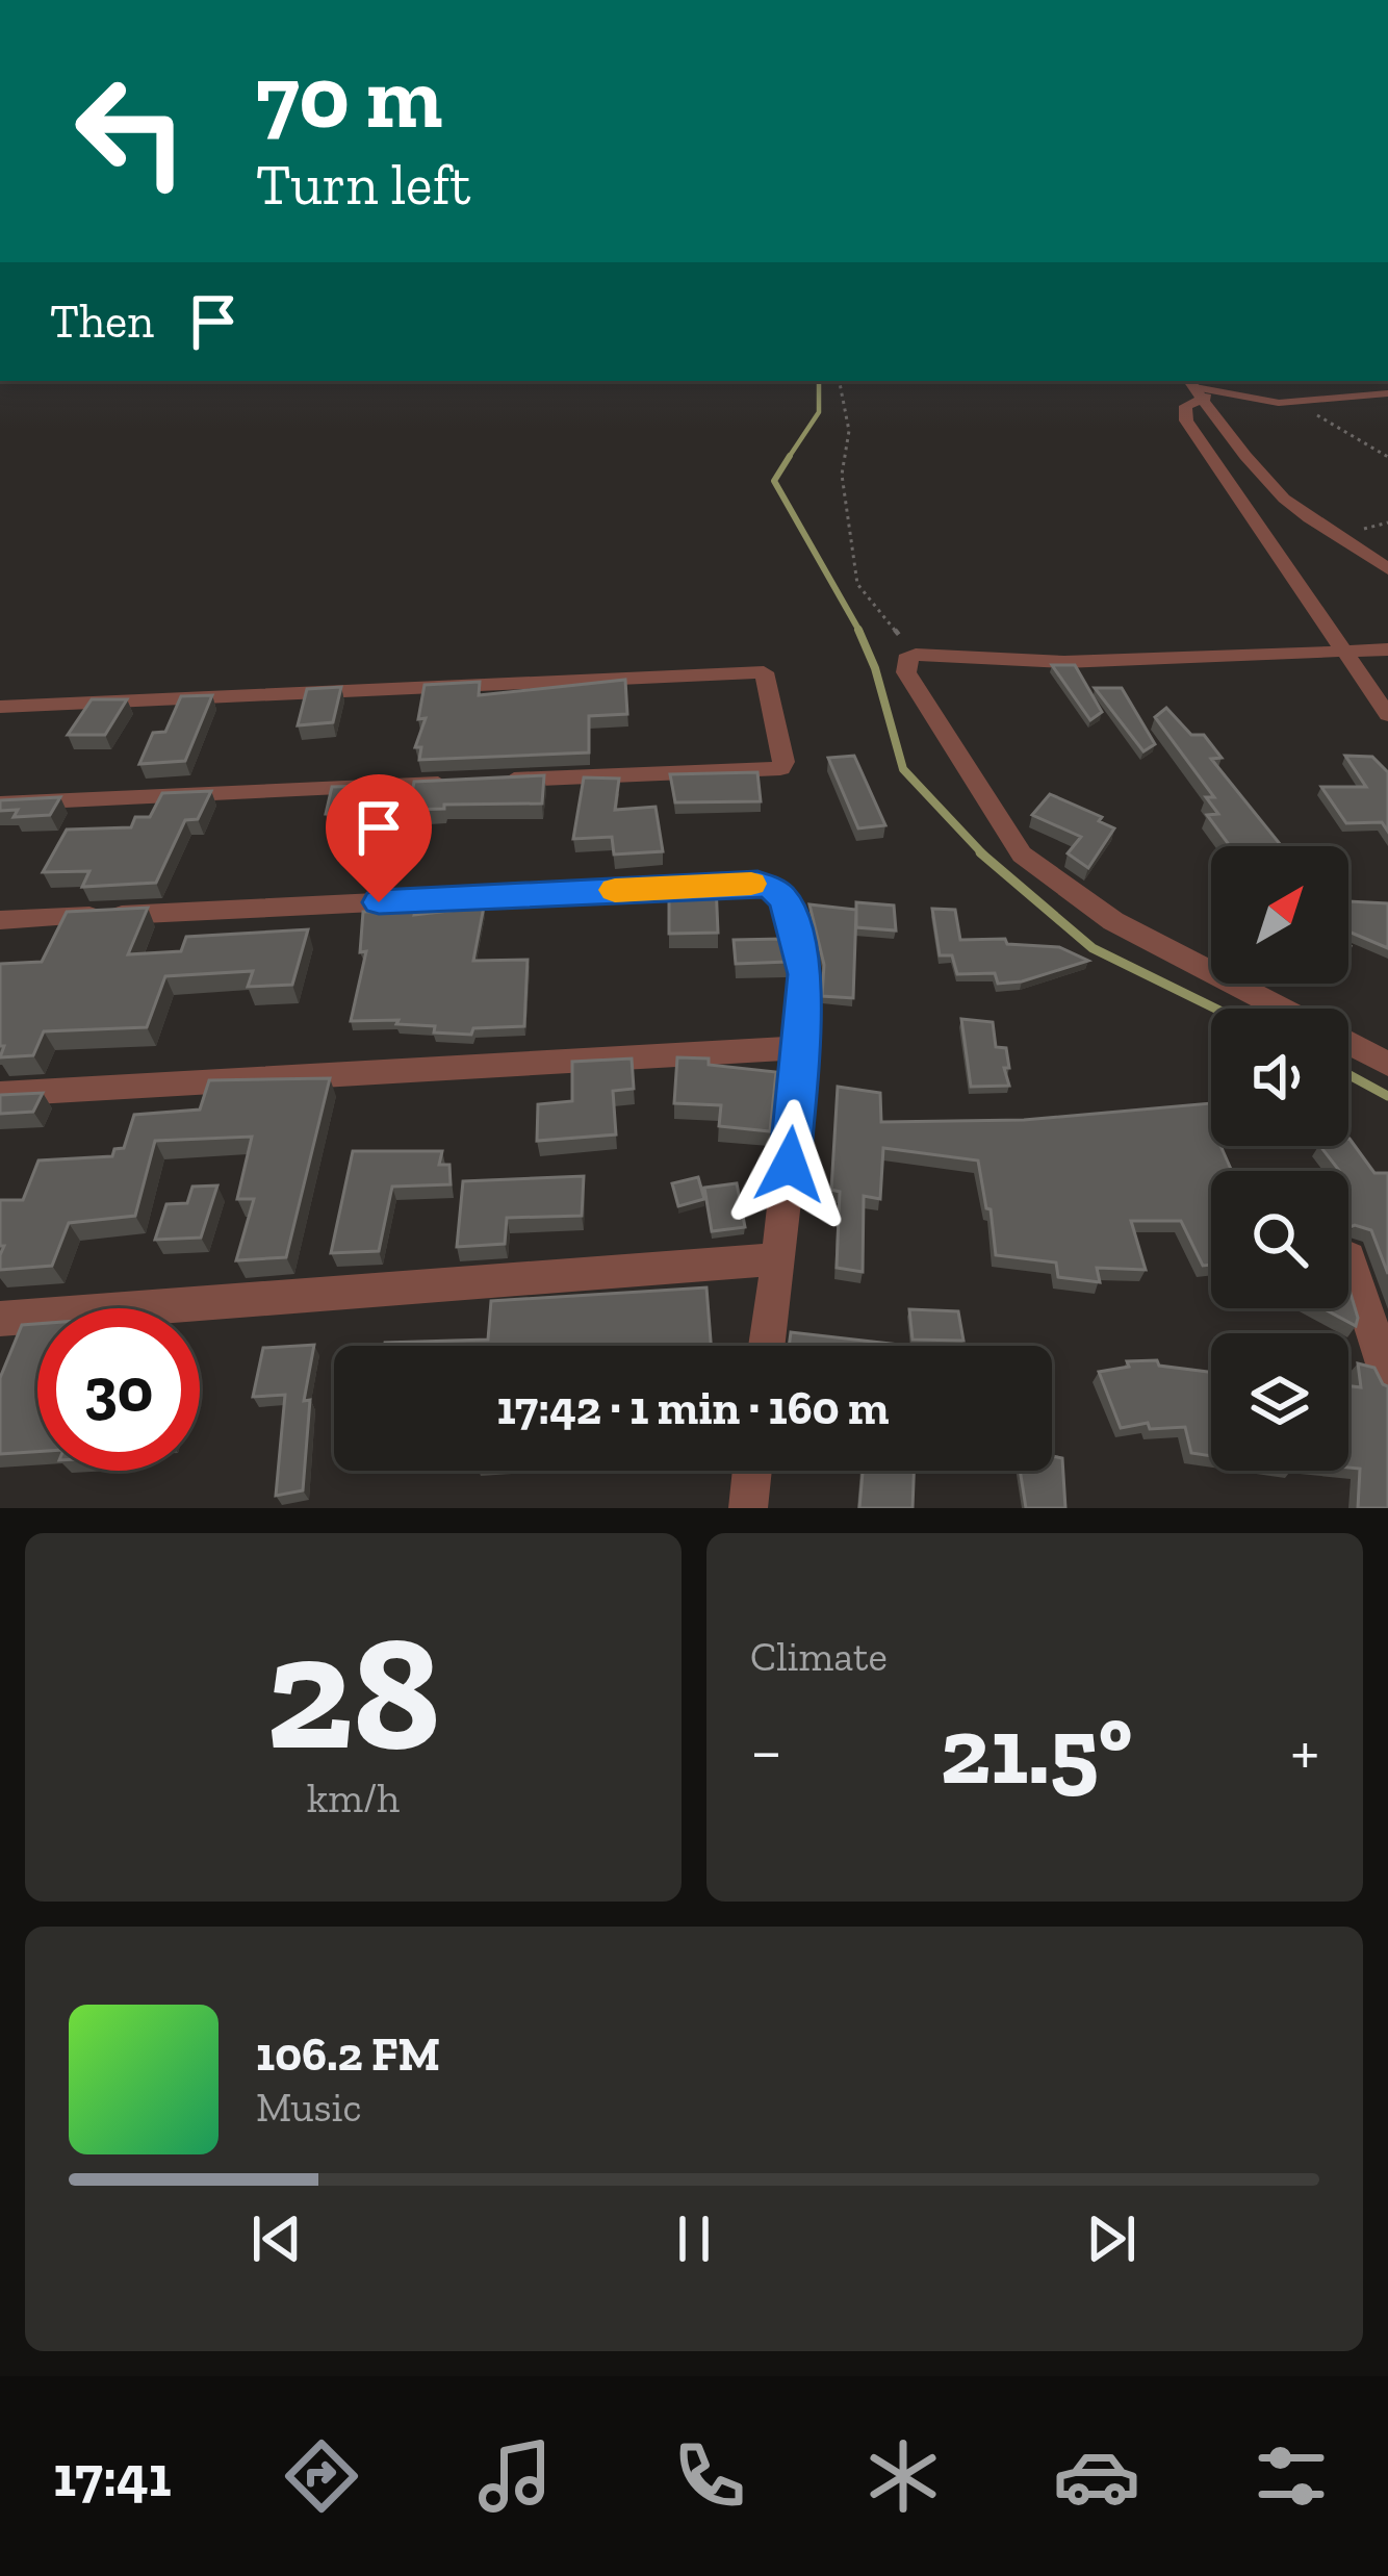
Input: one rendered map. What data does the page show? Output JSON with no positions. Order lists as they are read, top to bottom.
{
  "north": "top right",
  "page": {
    "turn": ["70 m", "Turn left"],
    "then": "Then",
    "limit": "30",
    "trip": "17:42 · 1 min · 160 m",
    "tile": [
      ["28", "km/h"],
      "Climate"
    ],
    "heat": ["−", "21.5°", "+"],
    "song": ["106.2 FM", "Music"],
    "tabs": "17:41"
  }
}
